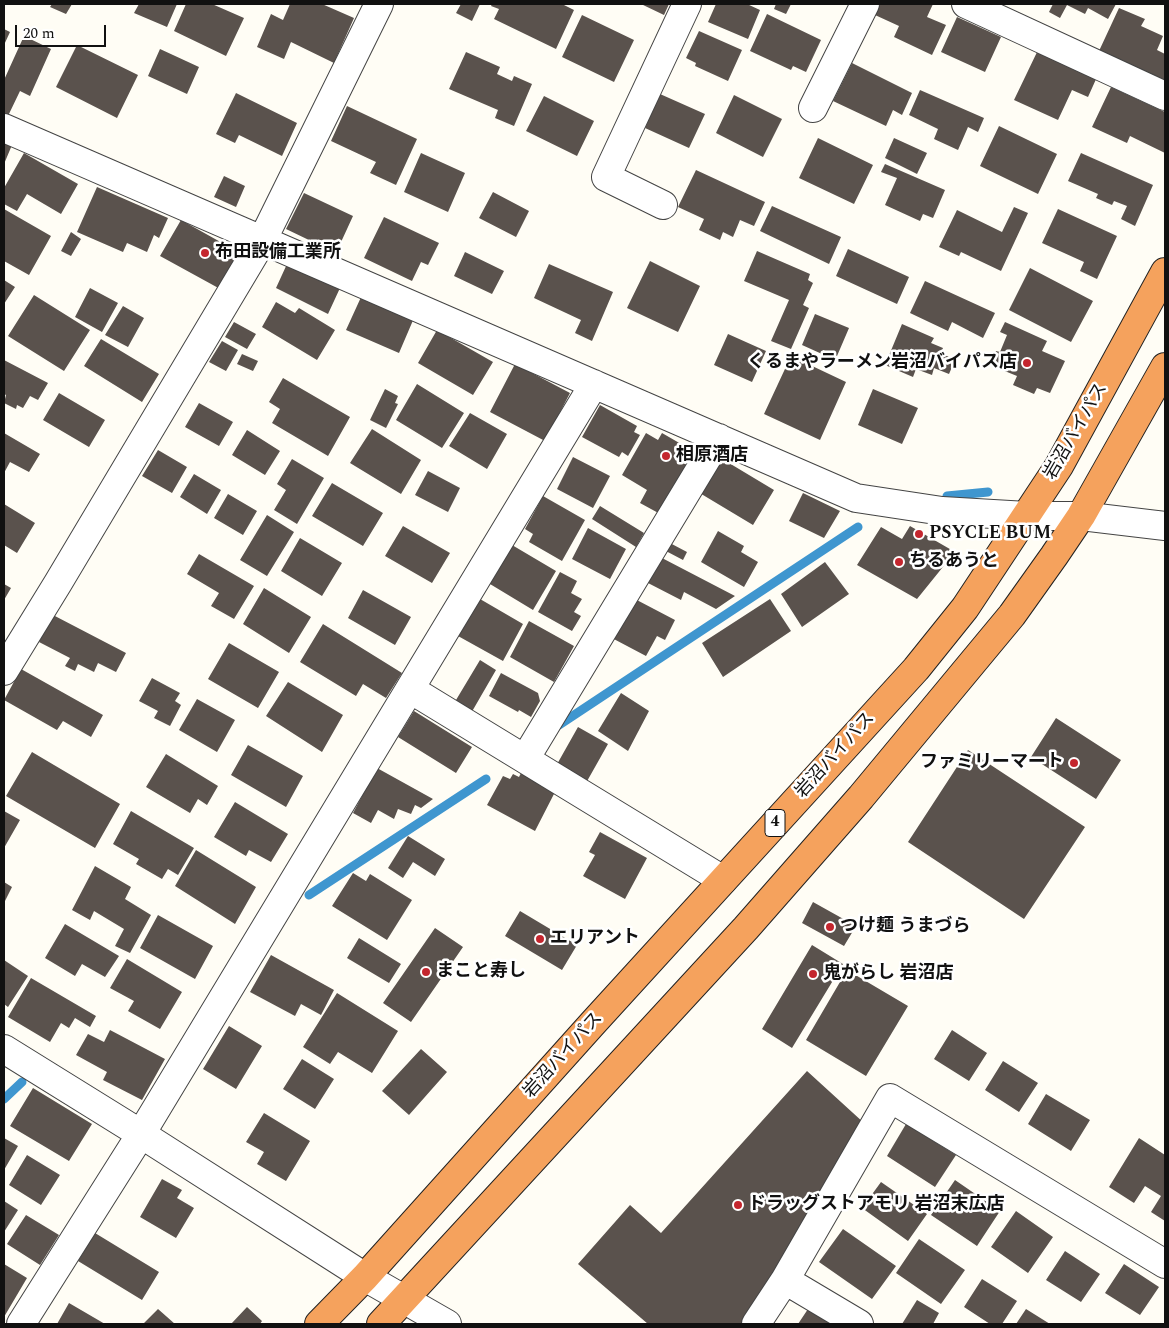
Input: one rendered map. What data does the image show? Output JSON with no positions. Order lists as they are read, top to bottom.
{
  "streets": {
    "highway": ["岩沼バイパス", "4"]
  },
  "places": [
    "布田設備工業所",
    "くるまやラーメン岩沼バイパス店",
    "相原酒店",
    "PSYCLE BUM",
    "ちるあうと",
    "ファミリーマート",
    "つけ麺 うまづら",
    "エリアント",
    "まこと寿し",
    "鬼がらし 岩沼店",
    "ドラッグストアモリ 岩沼末広店"
  ],
  "scale_bar": "20 m"
}
